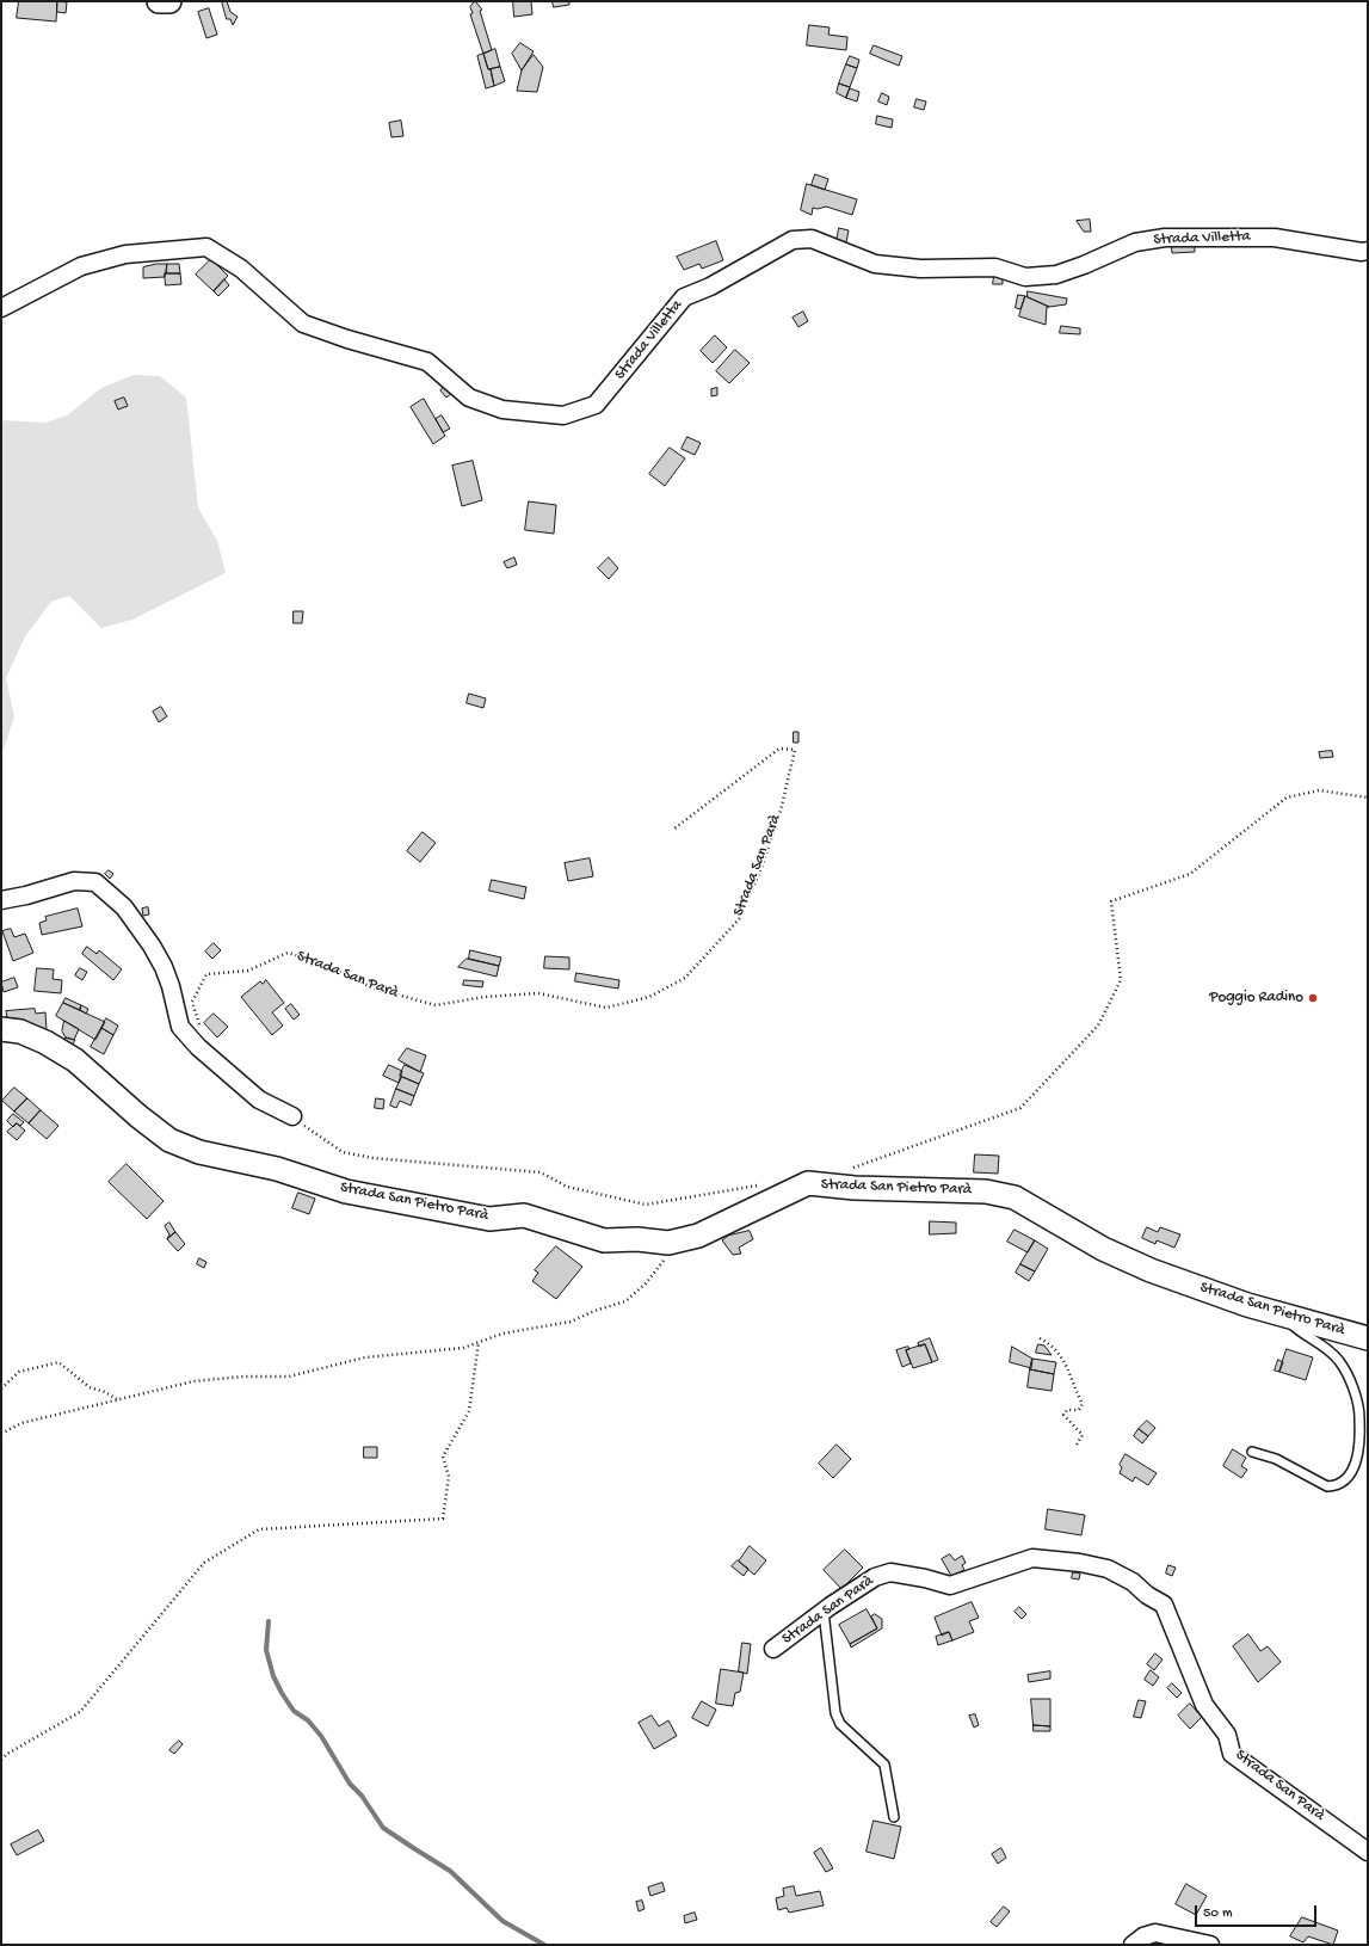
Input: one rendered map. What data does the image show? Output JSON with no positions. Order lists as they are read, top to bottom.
{
  "streets": {
    "street": ["Strada Villetta", "Strada San Parà", "Strada San Pietro Parà"]
  },
  "places": ["Poggio Radino"],
  "scale_bar": "50 m"
}
